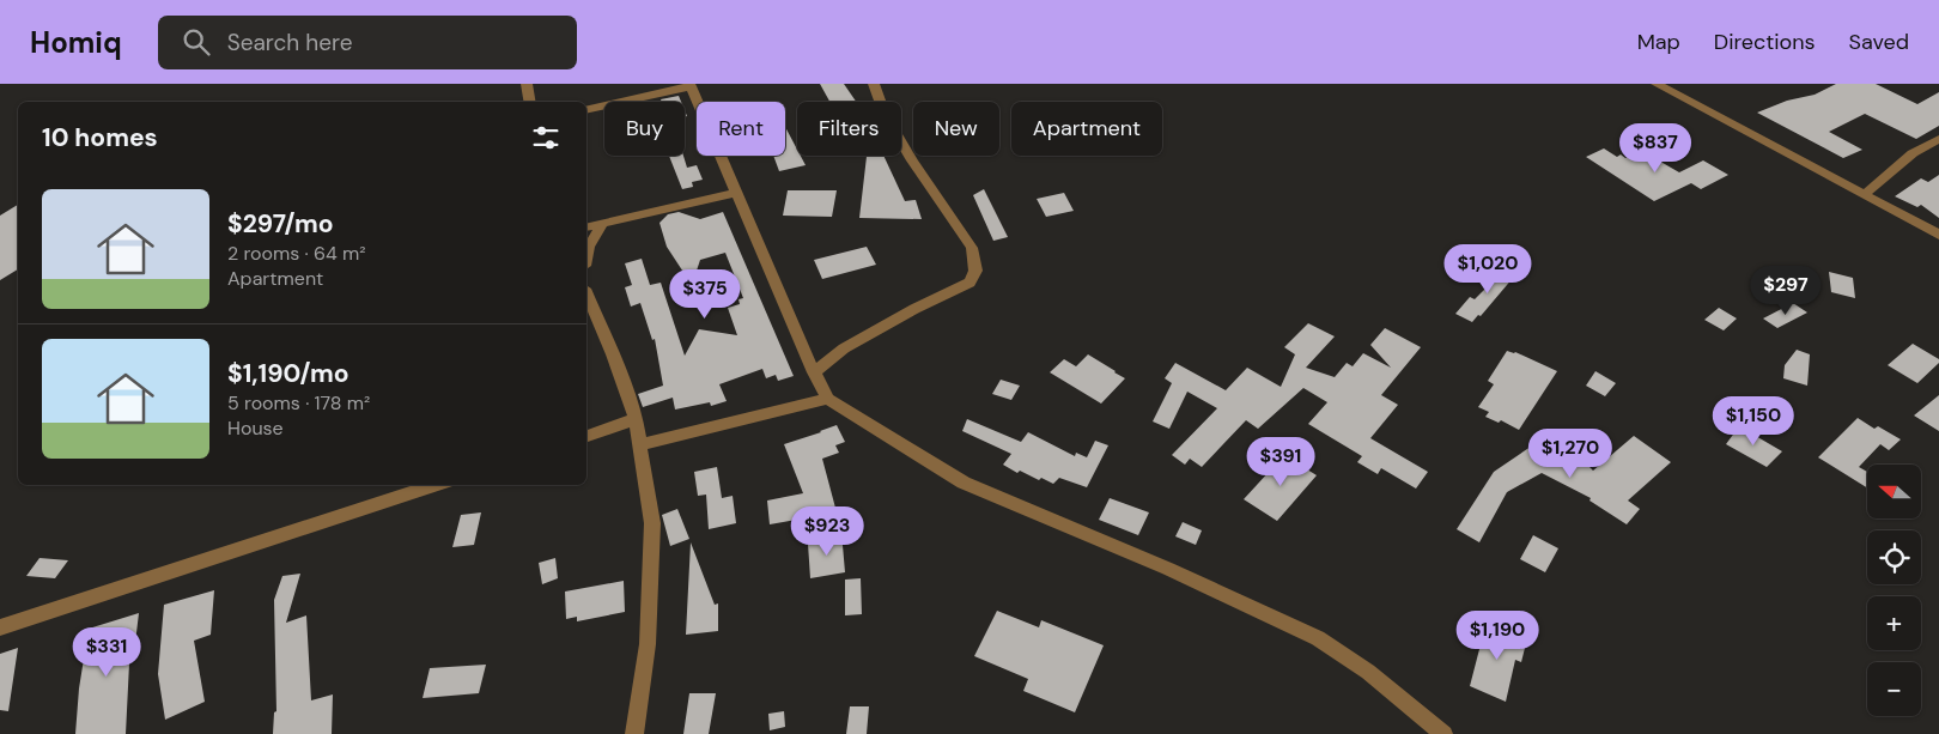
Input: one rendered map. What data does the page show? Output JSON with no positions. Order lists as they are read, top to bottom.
{
  "north": "left",
  "page": {
    "header": "Homiq",
    "search": "Search here",
    "nav": ["Map", "Directions", "Saved"],
    "chip": [
      "Buy",
      "Rent",
      "Filters",
      "New",
      "Apartment"
    ],
    "heading": "10 homes",
    "price": [
      "$837",
      "$1,020",
      "$297",
      "$375",
      "$1,150",
      "$1,270",
      "$391",
      "$923",
      "$1,190",
      "$331"
    ],
    "list": [
      {
        "name": "$297/mo",
        "note": "2 rooms · 64 m² · Apartment"
      },
      {
        "name": "$1,190/mo",
        "note": "5 rooms · 178 m² · House"
      }
    ],
    "map_buttons": ["+", "−"]
  }
}
